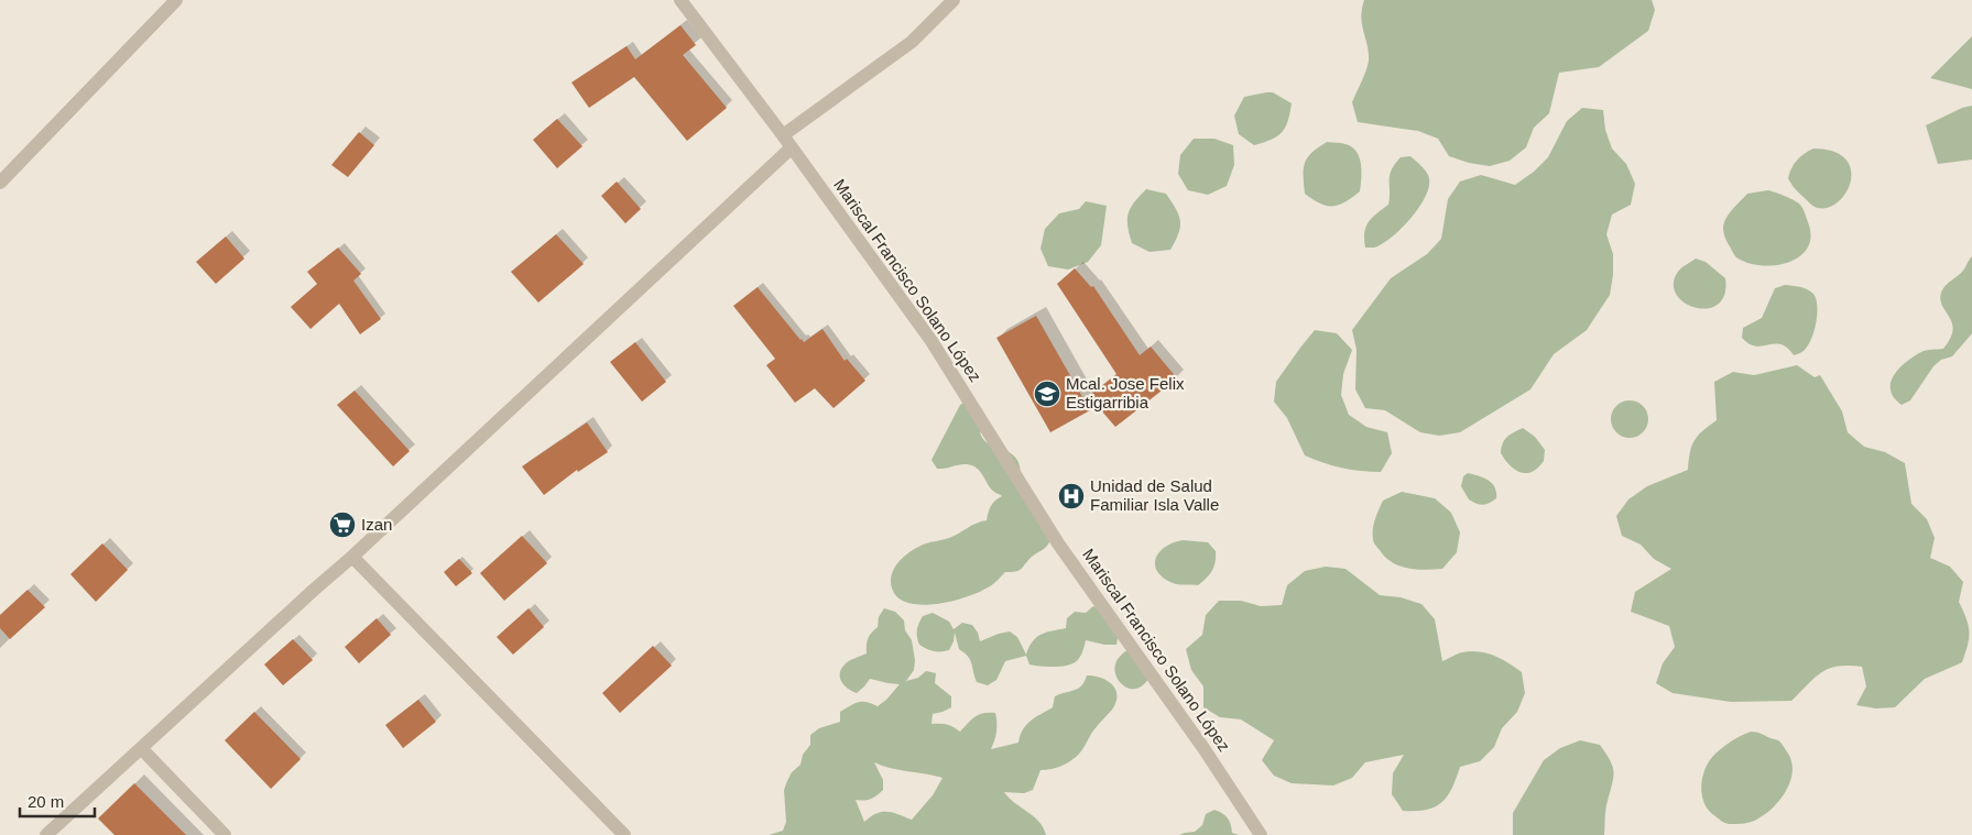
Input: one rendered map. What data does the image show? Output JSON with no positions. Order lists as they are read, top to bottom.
{
  "streets": {
    "street": ["Mariscal Francisco Solano López"]
  },
  "places": {
    "school or university": ["Mcal. Jose Felix Estigarribia"],
    "hospital": ["Unidad de Salud Familiar Isla Valle"],
    "supermarket": ["Izan"]
  },
  "scale_bar": "20 m"
}
